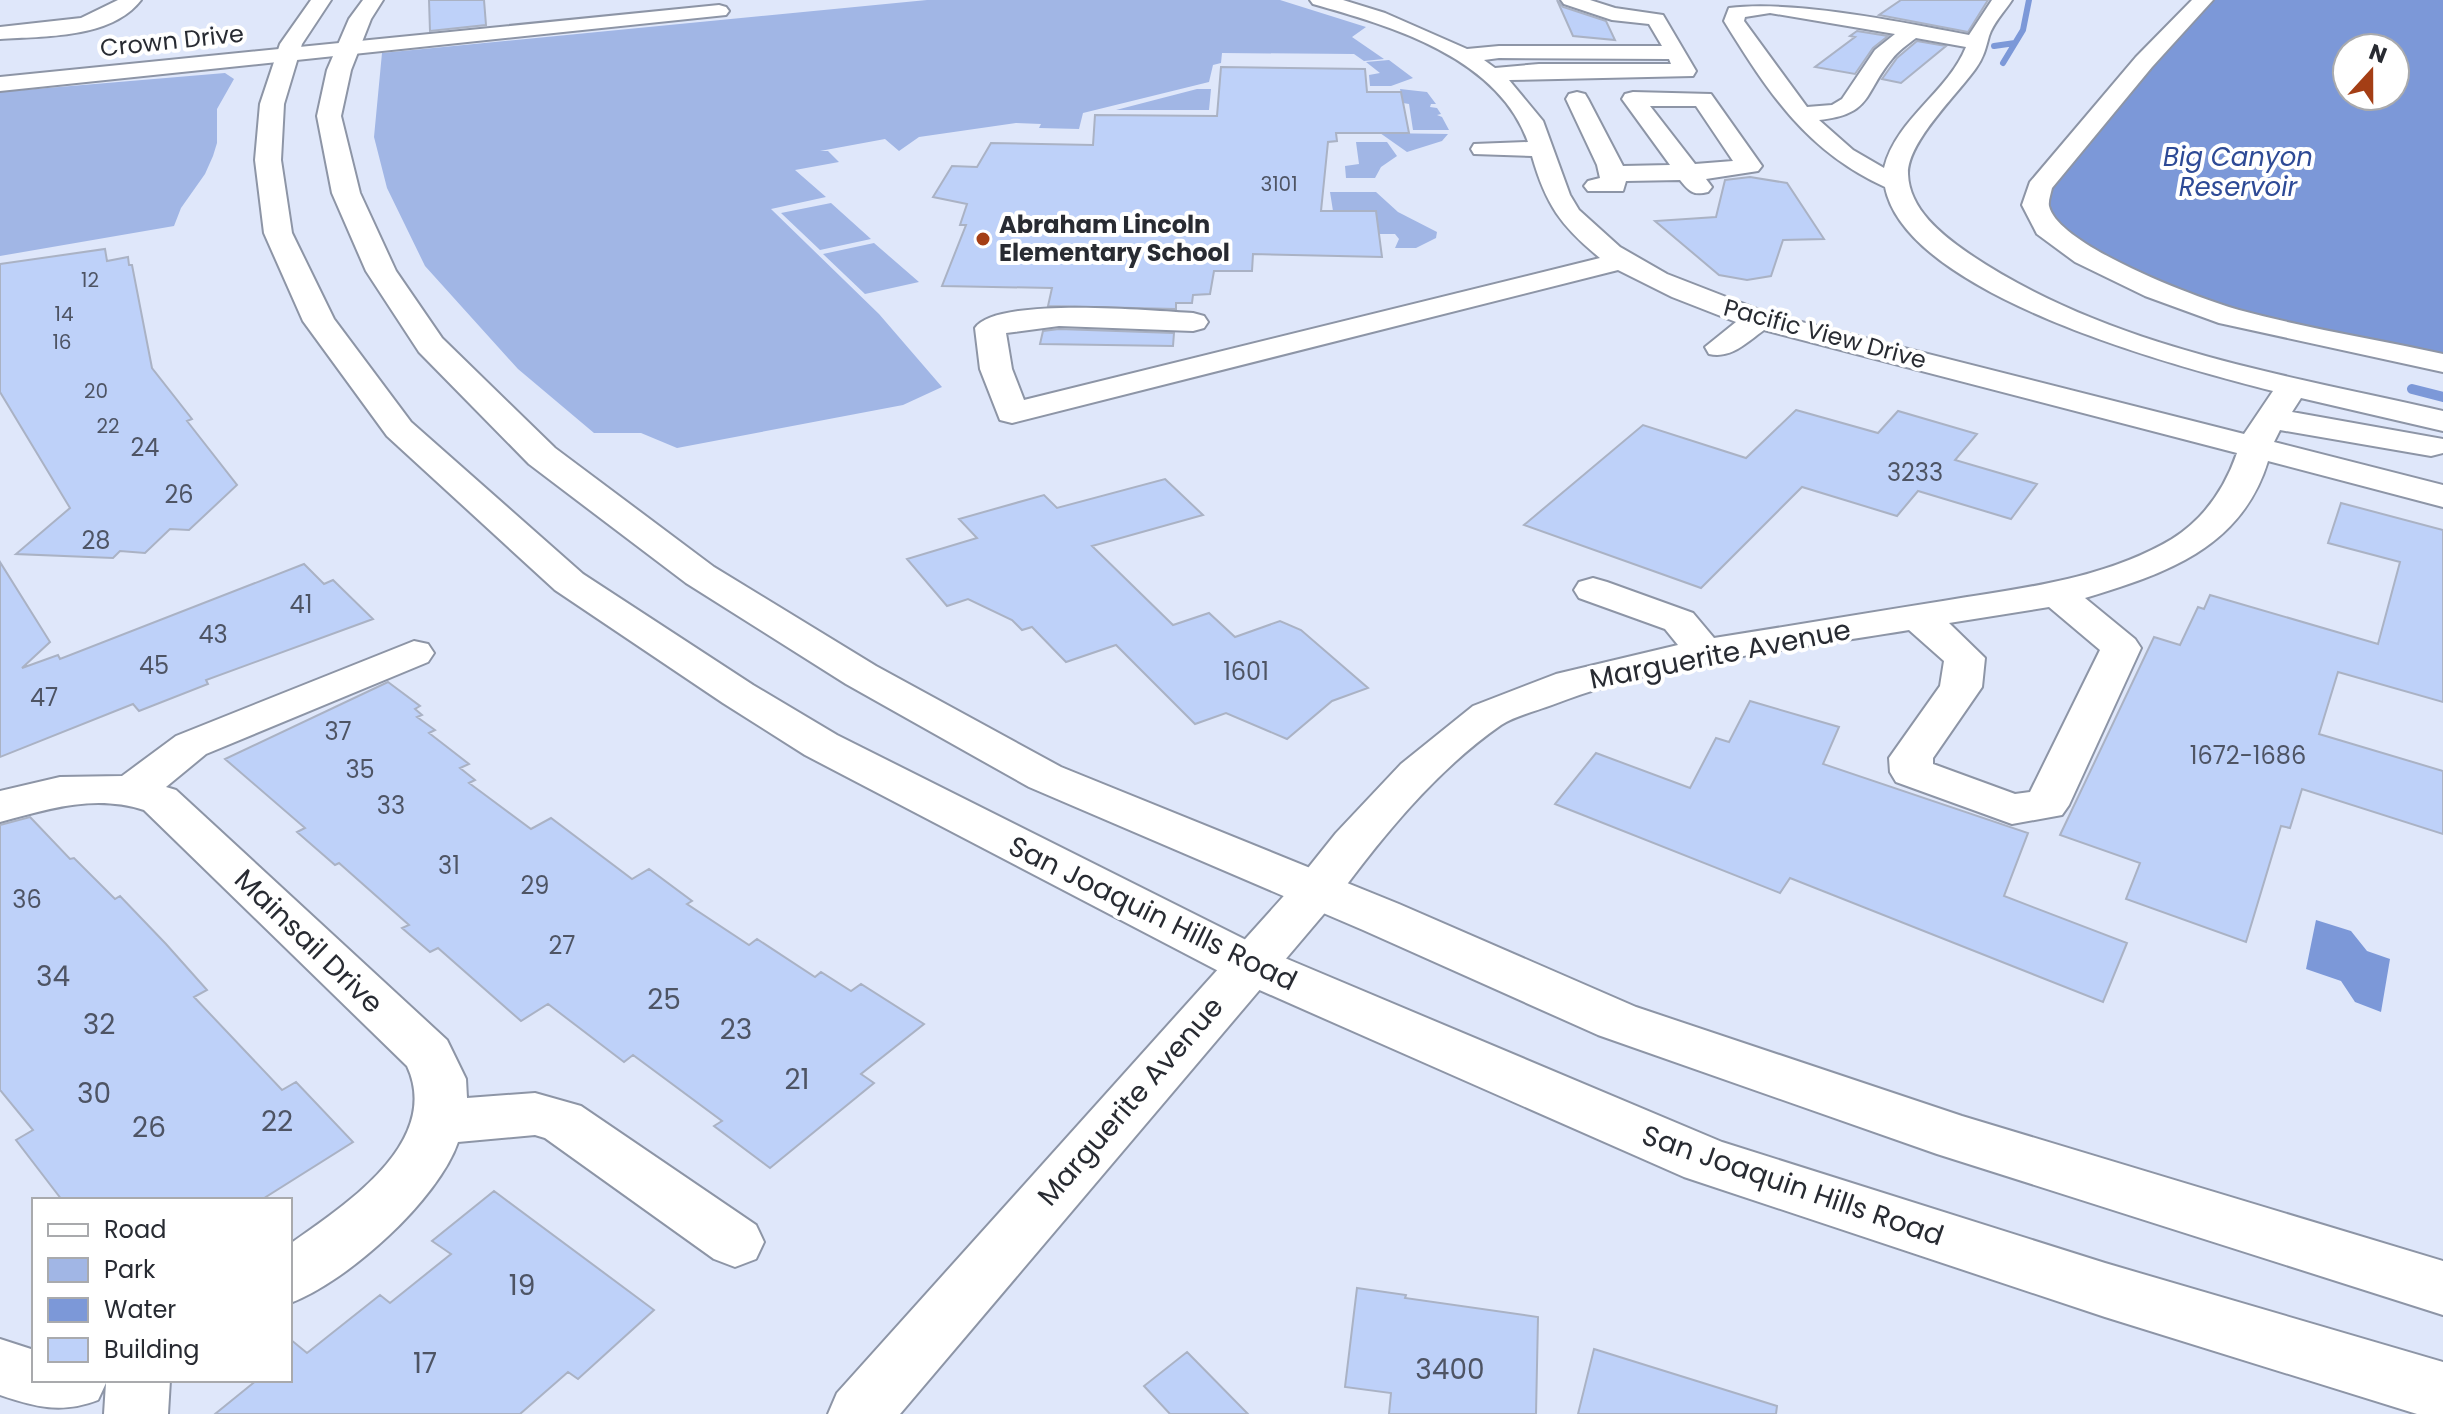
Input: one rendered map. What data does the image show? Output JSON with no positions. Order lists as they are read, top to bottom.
{
  "streets": {
    "main road": ["San Joaquin Hills Road"],
    "street": [
      "Crown Drive",
      "Pacific View Drive",
      "Marguerite Avenue",
      "Mainsail Drive"
    ]
  },
  "crossings": [
    ["Crown Drive", "San Joaquin Hills Road"],
    ["Pacific View Drive", "Marguerite Avenue"],
    ["Marguerite Avenue", "San Joaquin Hills Road"]
  ],
  "water": ["Big Canyon Reservoir"],
  "places": ["Abraham Lincoln Elementary School"],
  "house_numbers": [
    "3101",
    "12",
    "14",
    "16",
    "20",
    "22",
    "24",
    "3233",
    "26",
    "28",
    "41",
    "43",
    "45",
    "1601",
    "47",
    "37",
    "1672-1686",
    "35",
    "33",
    "31",
    "29",
    "36",
    "27",
    "34",
    "25",
    "32",
    "23",
    "21",
    "30",
    "22",
    "26",
    "19",
    "17",
    "3400"
  ],
  "legend": [
    "Road",
    "Park",
    "Water",
    "Building"
  ],
  "north": "top"
}
